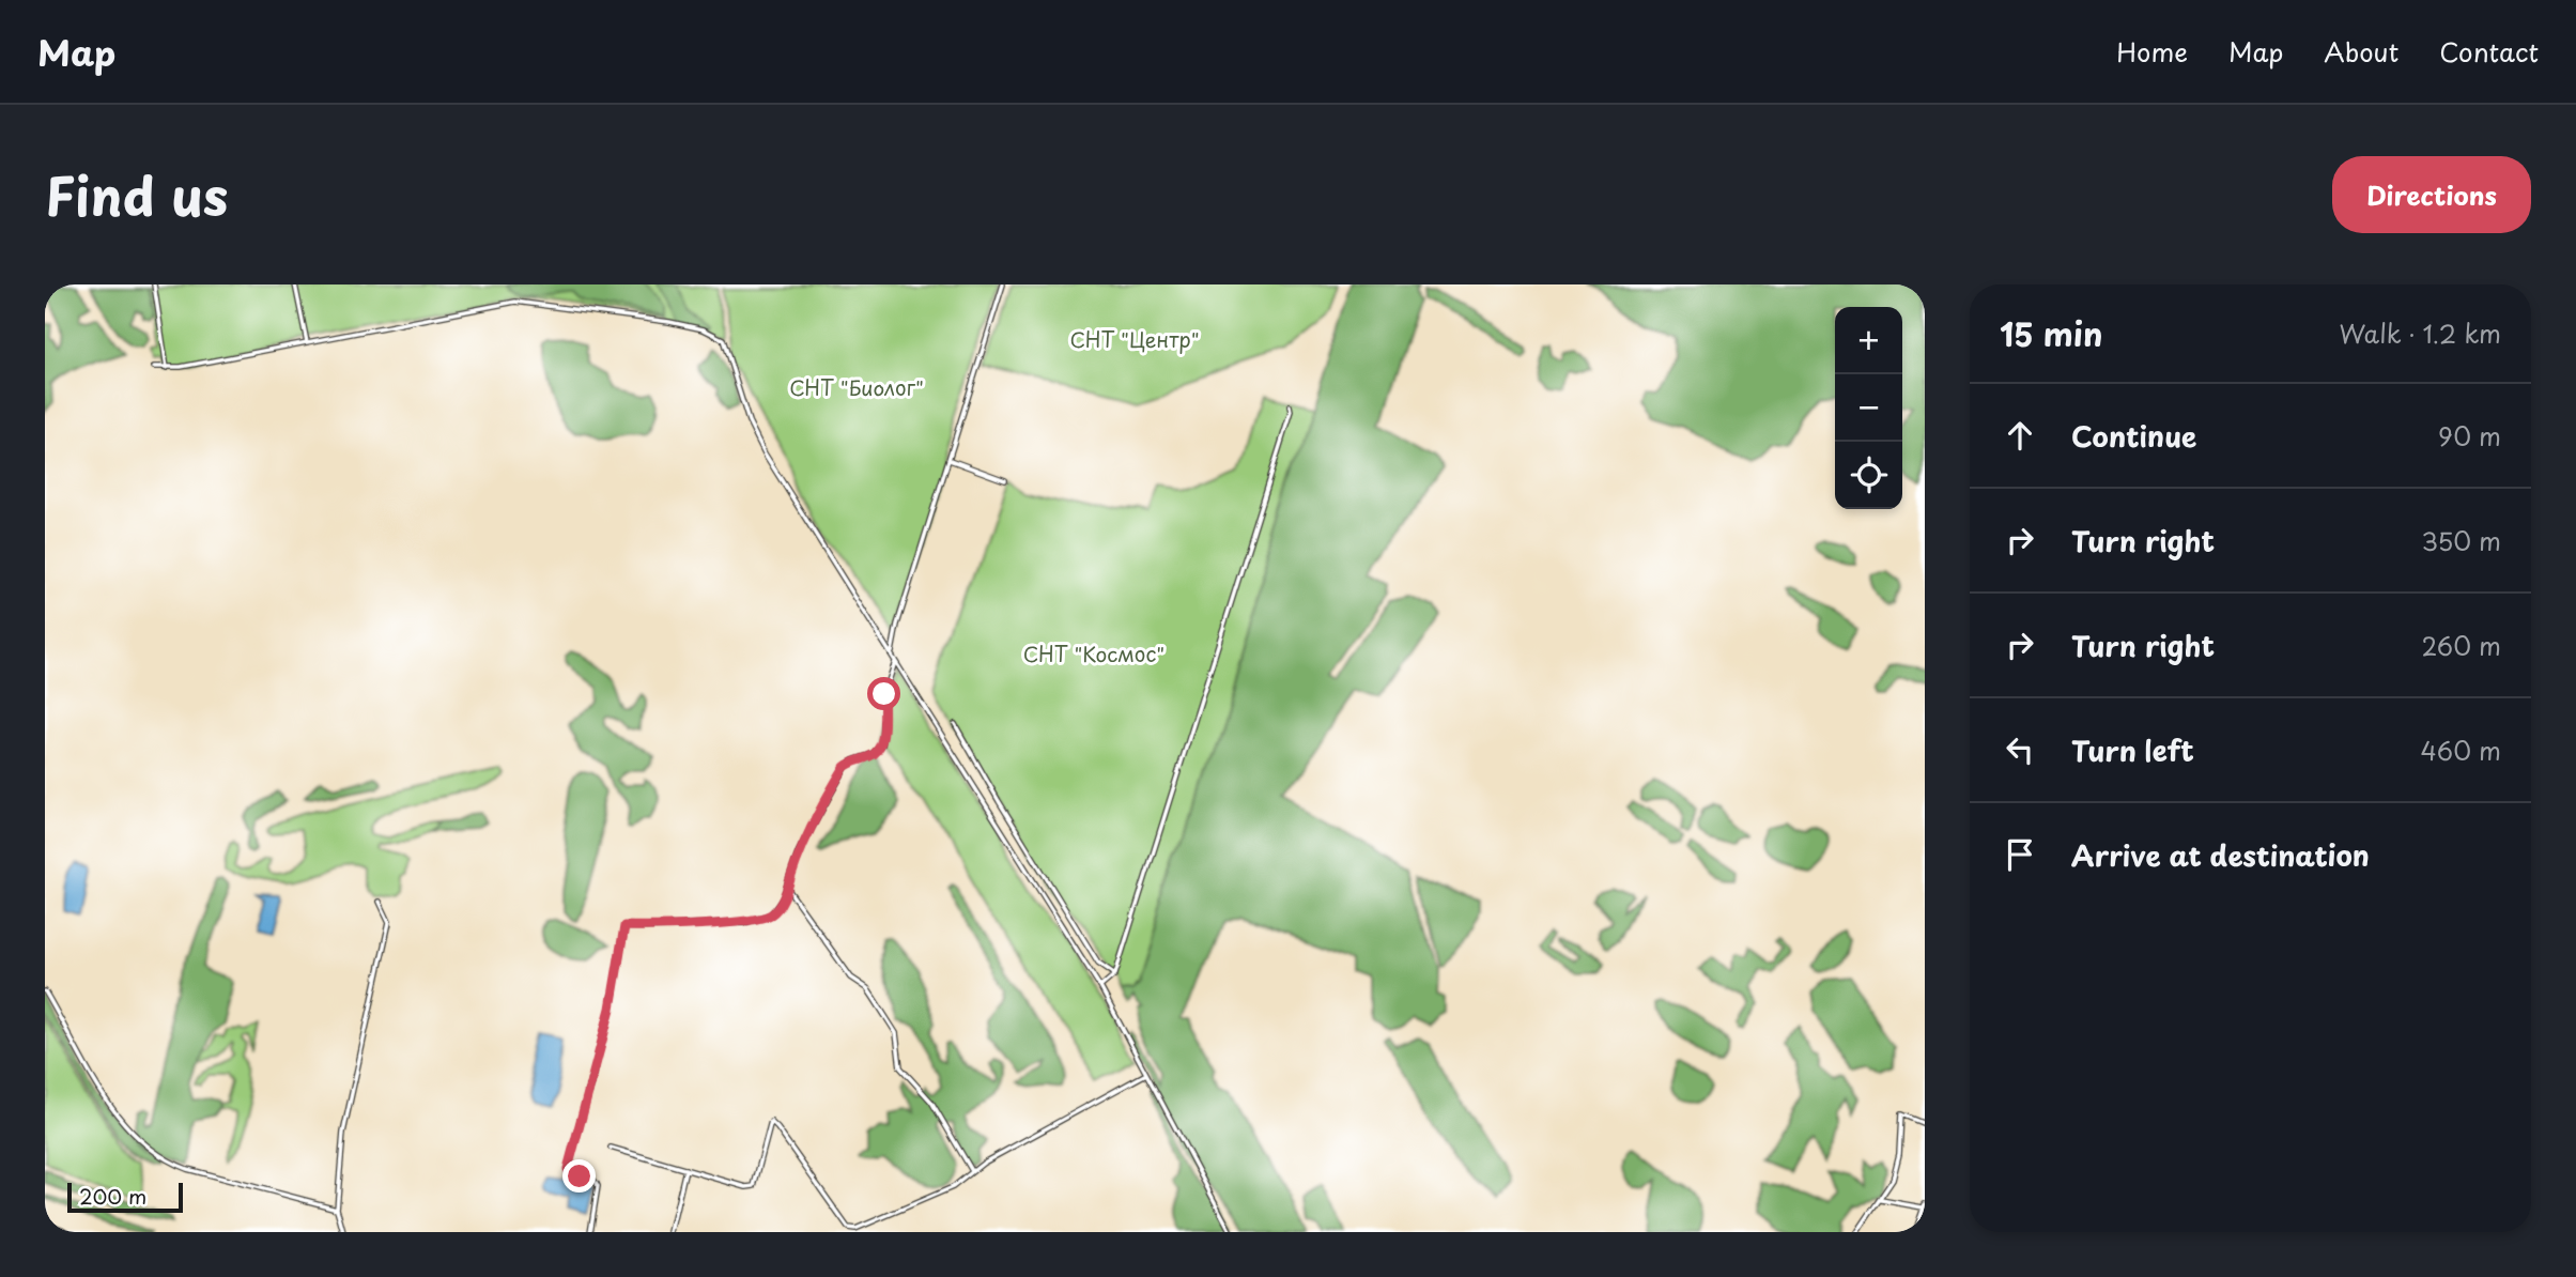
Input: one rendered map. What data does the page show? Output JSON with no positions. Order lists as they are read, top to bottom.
{
  "parks": ["СНТ \"Центр\"", "СНТ \"Биолог\"", "СНТ \"Космос\""],
  "scale_bar": "200 m",
  "page": {
    "header": "Map",
    "nav": [
      "Home",
      "Map",
      "About",
      "Contact"
    ],
    "title": "Find us",
    "buttons": "Directions",
    "heading": ["15 min", "Walk · 1.2 km"],
    "map_buttons": ["+", "−"],
    "list": [
      ["Continue", "90 m"],
      ["Turn right", "350 m"],
      ["Turn right", "260 m"],
      ["Turn left", "460 m"],
      "Arrive at destination"
    ],
    "scale": "200 m"
  }
}
